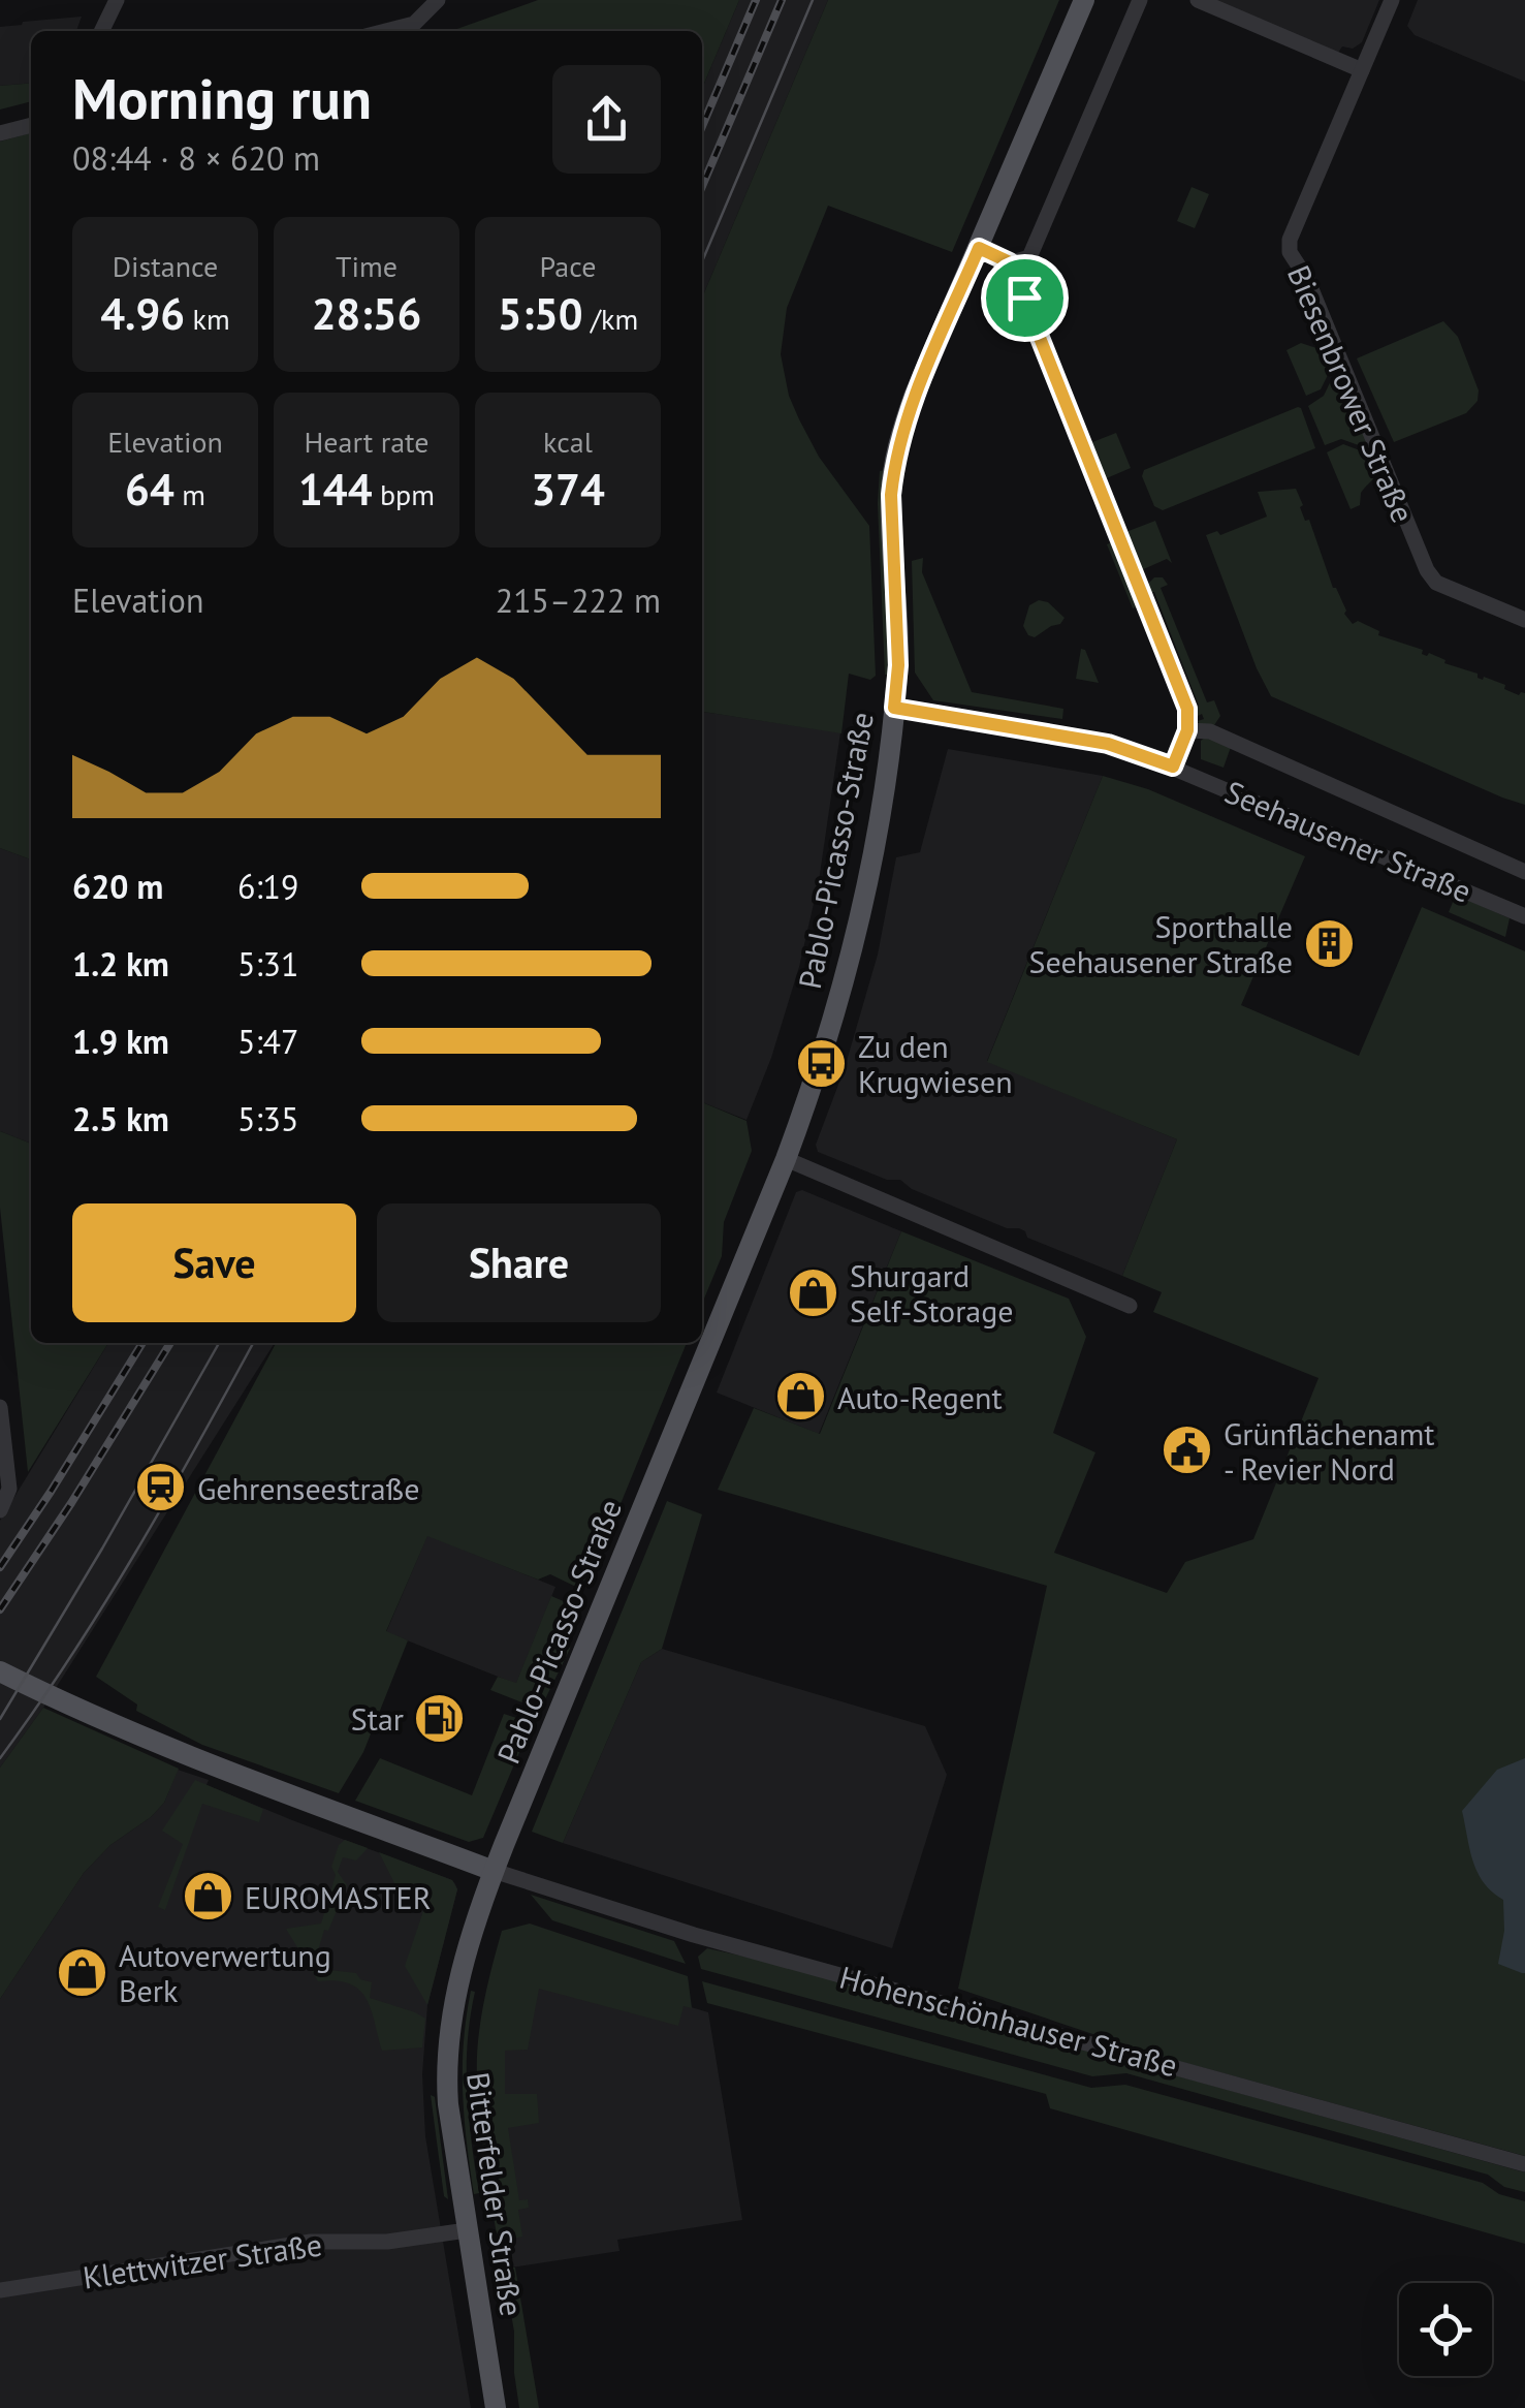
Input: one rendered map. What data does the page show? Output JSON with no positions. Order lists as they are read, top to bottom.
{
  "streets": {
    "main road": ["Pablo-Picasso-Straße", "Bitterfelder Straße"],
    "street": [
      "Biesenbrower Straße",
      "Seehausener Straße",
      "Hohenschönhauser Straße",
      "Klettwitzer Straße"
    ]
  },
  "crossings": [
    ["Seehausener Straße", "Pablo-Picasso-Straße"],
    ["Pablo-Picasso-Straße", "Hohenschönhauser Straße"],
    ["Pablo-Picasso-Straße", "Bitterfelder Straße"],
    ["Hohenschönhauser Straße", "Bitterfelder Straße"],
    ["Bitterfelder Straße", "Klettwitzer Straße"]
  ],
  "places": {
    "building": ["Sporthalle Seehausener Straße"],
    "bus stop": ["Zu den Krugwiesen"],
    "shop": [
      "Shurgard Self-Storage",
      "Auto-Regent",
      "EUROMASTER",
      "Autoverwertung Berk"
    ],
    "public building": ["Grünflächenamt - Revier Nord"],
    "station": ["Gehrenseestraße"],
    "fuel station": ["Star"]
  },
  "page": {
    "heading": ["Morning run", "08:44 · 8 × 620 m"],
    "stats": [
      ["Distance", "4.96 km"],
      ["Time", "28:56"],
      ["Pace", "5:50 /km"],
      ["Elevation", "64 m"],
      ["Heart rate", "144 bpm"],
      ["kcal", "374"]
    ],
    "chart": ["Elevation", "215–222 m"],
    "list": [
      {
        "name": "620 m",
        "note": "6:19"
      },
      {
        "name": "1.2 km",
        "note": "5:31"
      },
      {
        "name": "1.9 km",
        "note": "5:47"
      },
      {
        "name": "2.5 km",
        "note": "5:35"
      }
    ],
    "buttons": ["Save", "Share"]
  }
}
